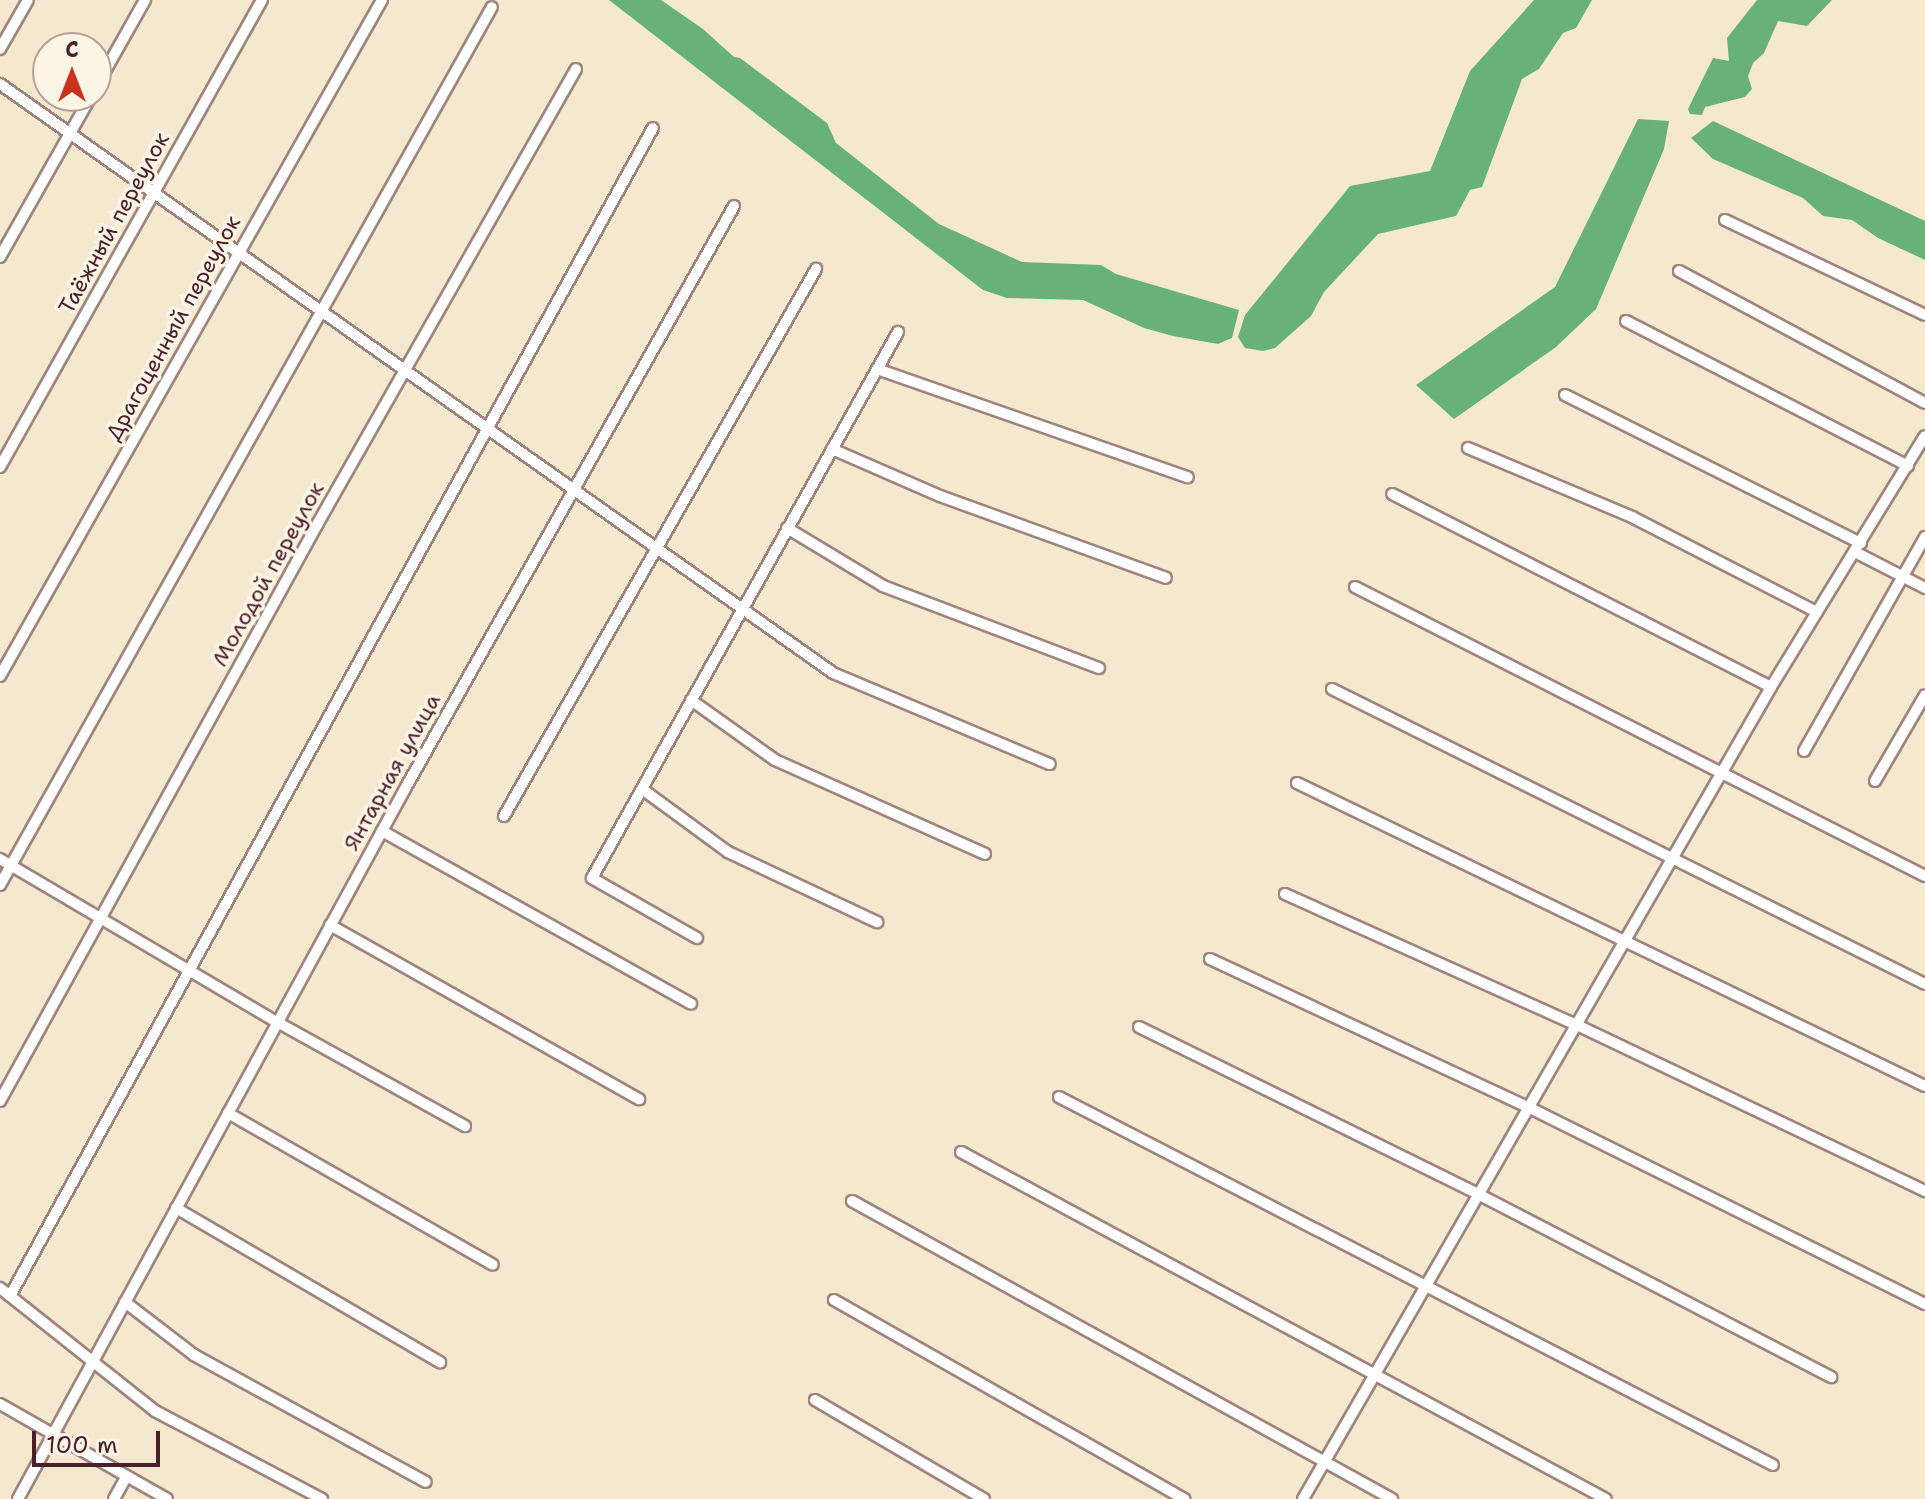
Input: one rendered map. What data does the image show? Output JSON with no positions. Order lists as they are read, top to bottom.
{
  "streets": {
    "street": [
      "Таёжный переулок",
      "Драгоценный переулок",
      "Молодой переулок",
      "Янтарная улица"
    ]
  },
  "scale_bar": "100 m",
  "north": "top"
}
